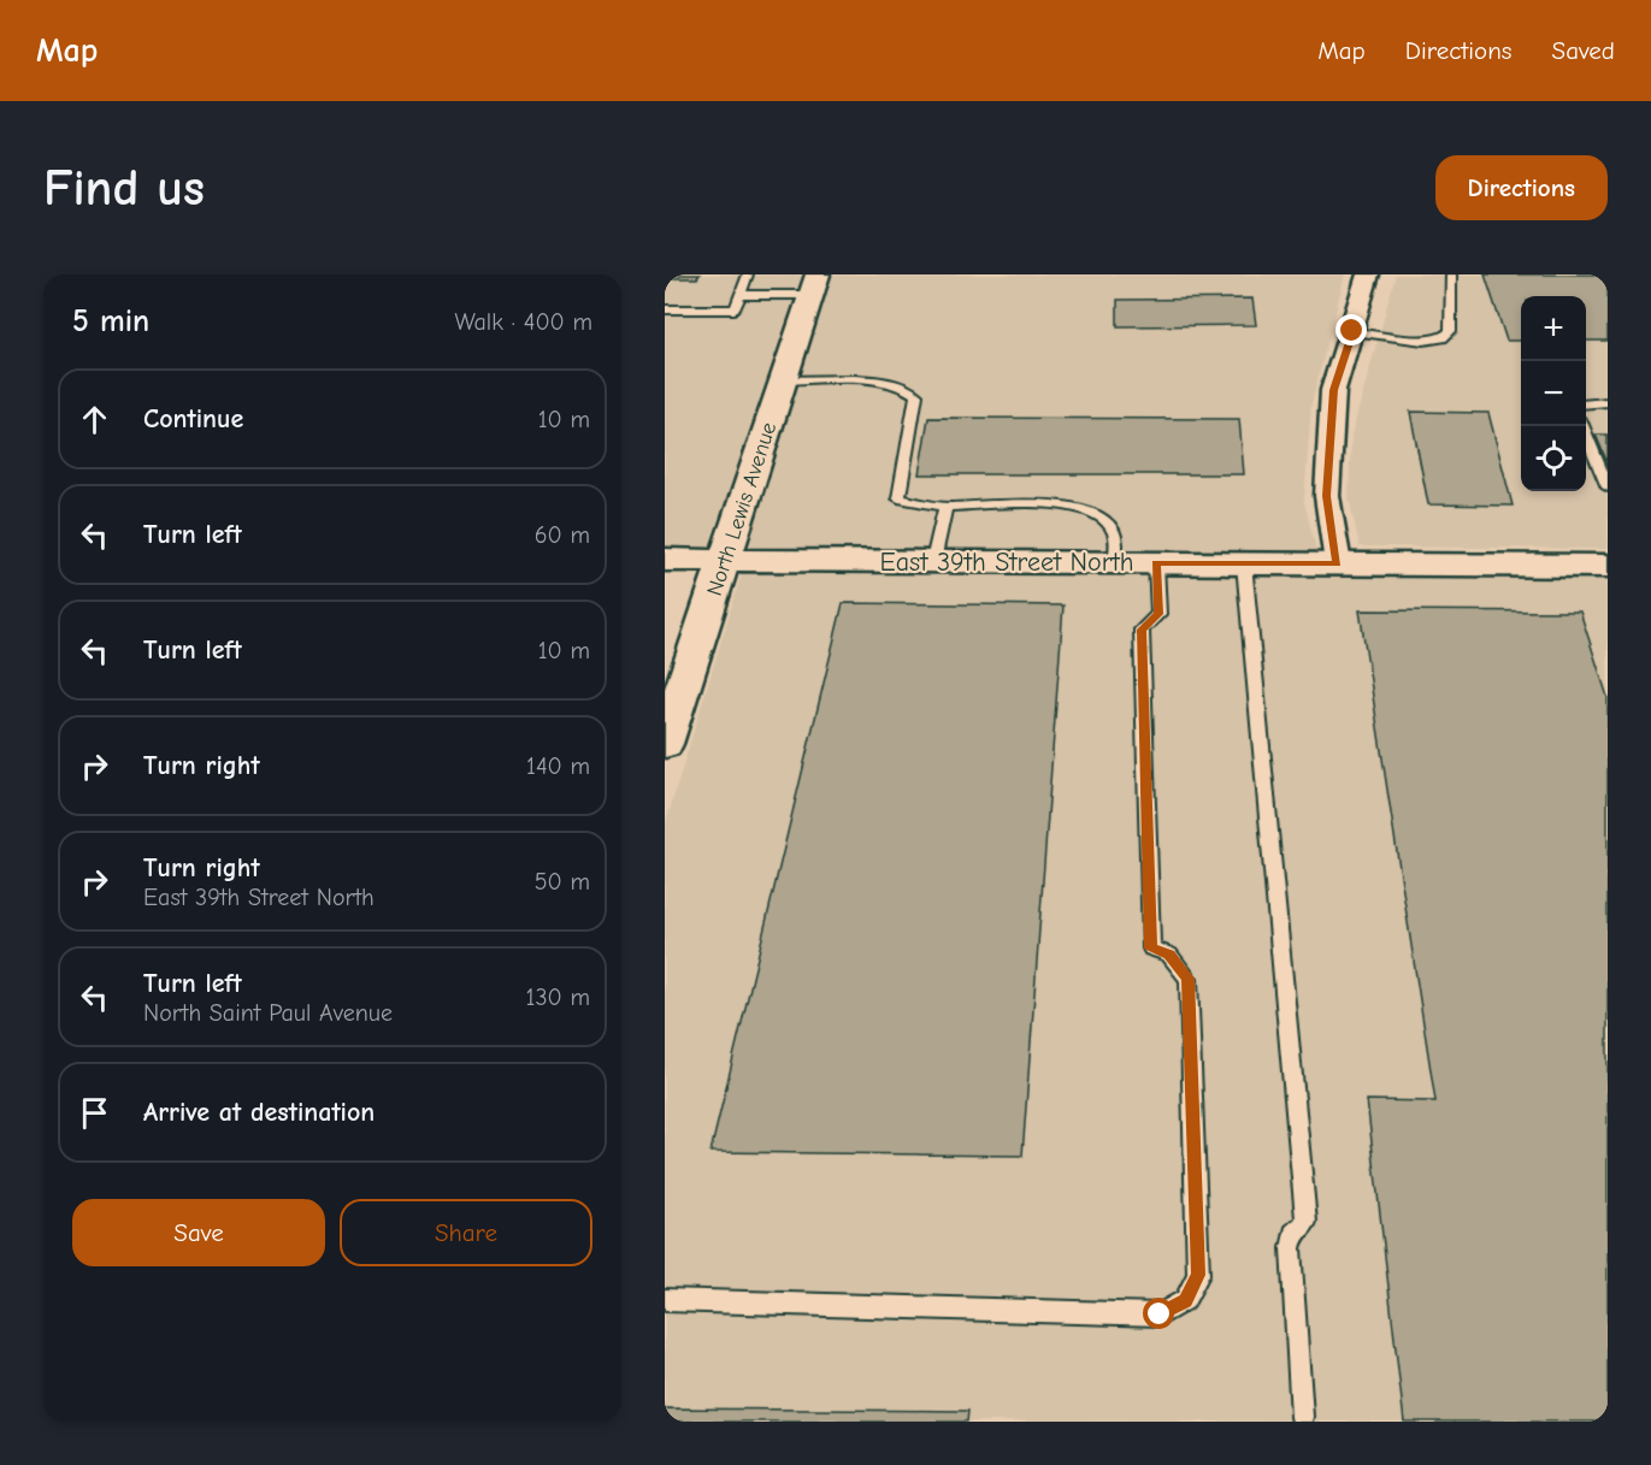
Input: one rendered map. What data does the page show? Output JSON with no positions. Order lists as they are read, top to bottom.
{
  "streets": {
    "street": ["North Lewis Avenue", "East 39th Street North"]
  },
  "crossings": [
    ["North Lewis Avenue", "East 39th Street North"]
  ],
  "page": {
    "header": "Map",
    "nav": ["Map", "Directions", "Saved"],
    "buttons": [
      "Directions",
      ["Save", "Share"]
    ],
    "title": "Find us",
    "heading": ["5 min", "Walk · 400 m"],
    "map_buttons": ["+", "−"],
    "list": [
      ["Continue", "10 m"],
      ["Turn left", "60 m"],
      ["Turn left", "10 m"],
      ["Turn right", "140 m"],
      ["Turn right", "East 39th Street North", "50 m"],
      ["Turn left", "North Saint Paul Avenue", "130 m"],
      "Arrive at destination"
    ]
  }
}
